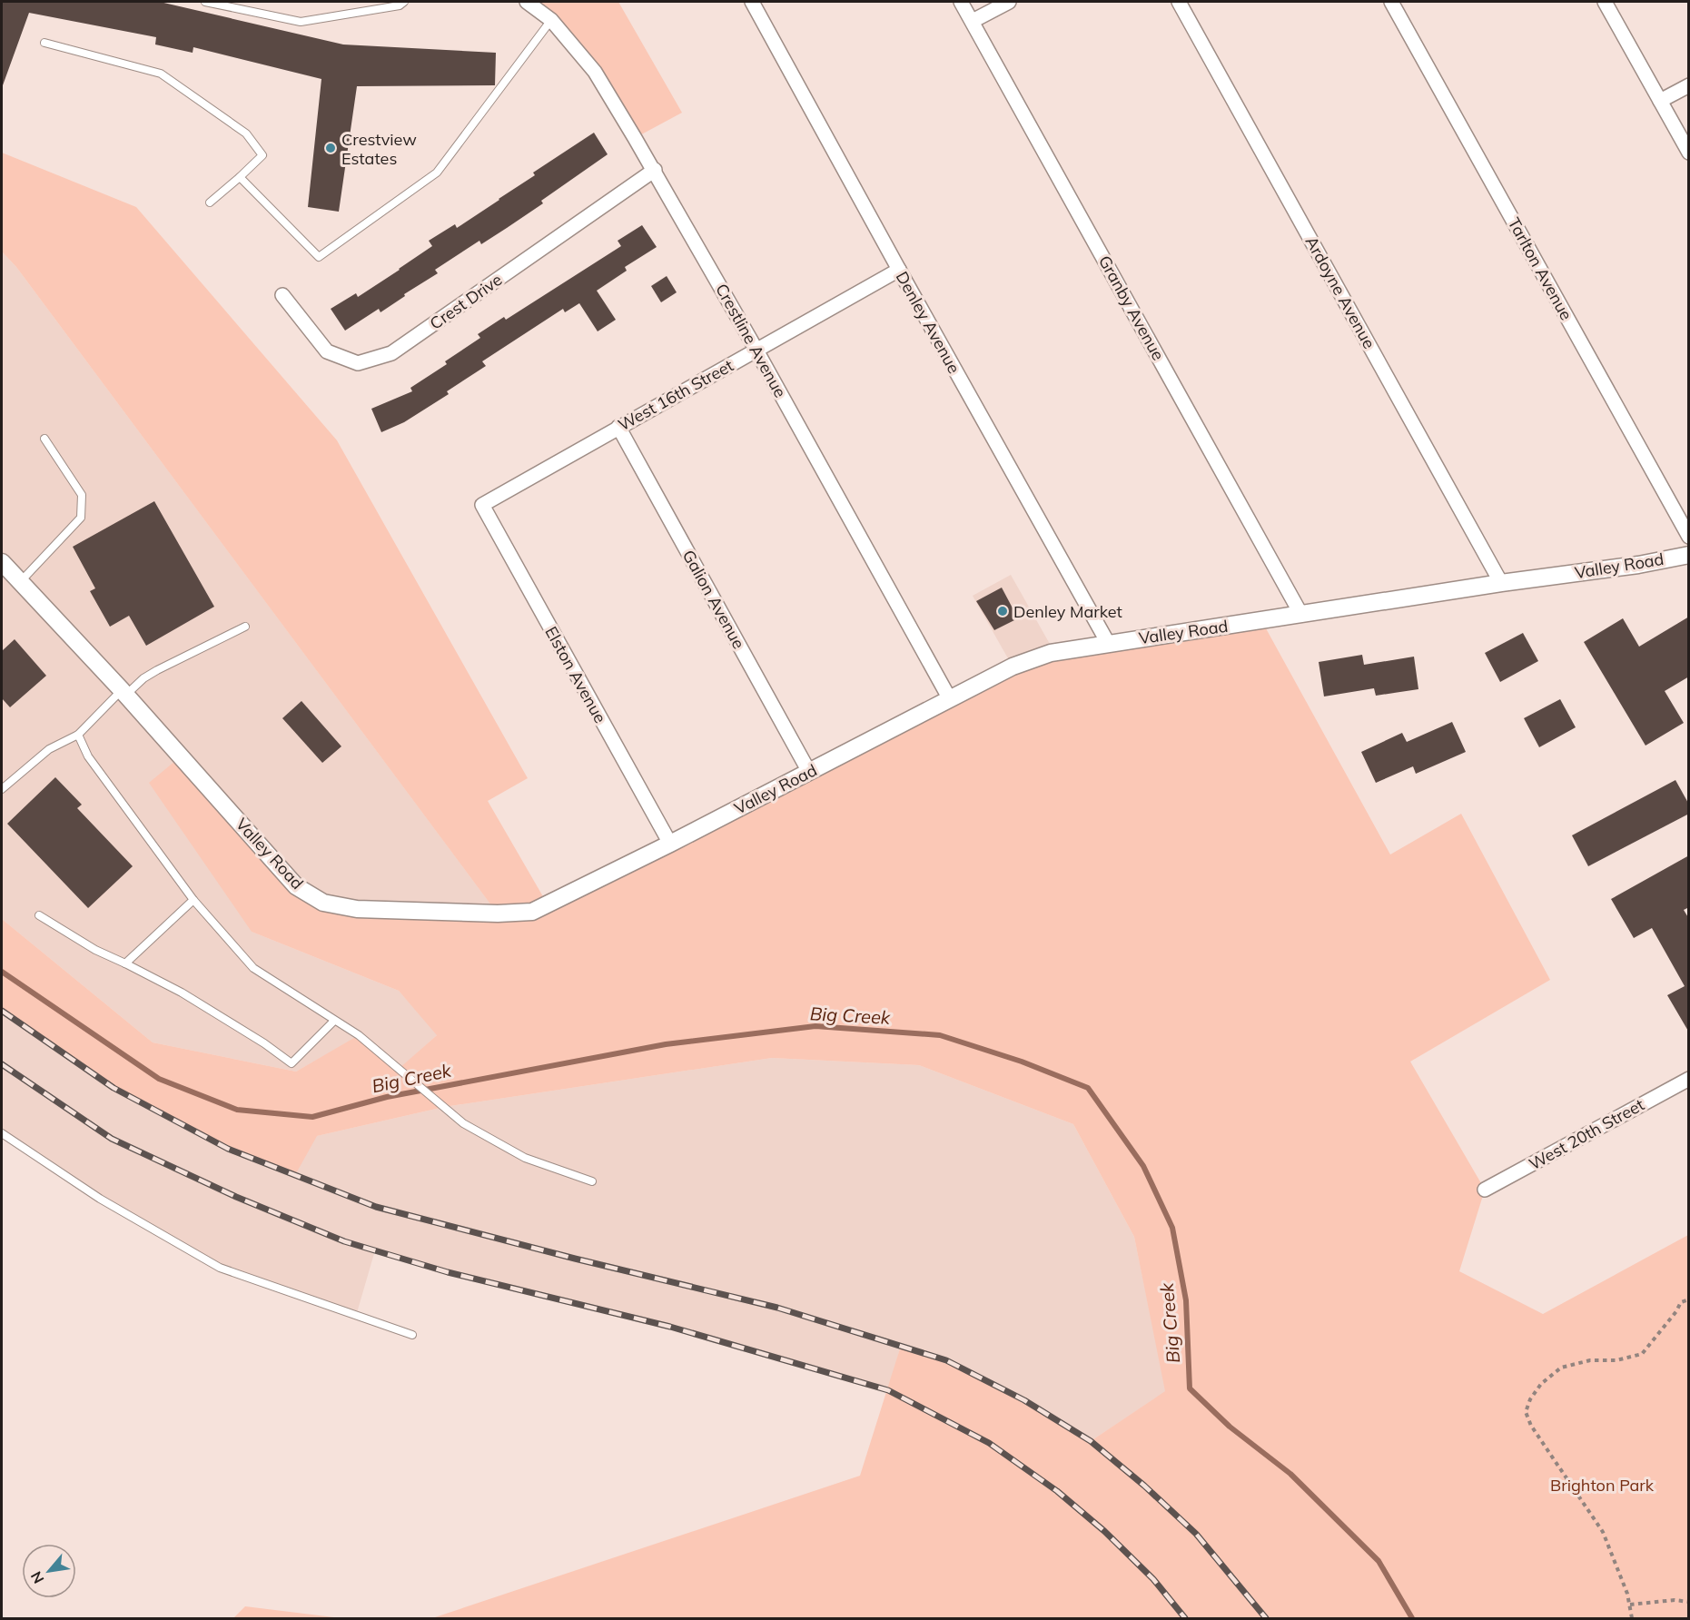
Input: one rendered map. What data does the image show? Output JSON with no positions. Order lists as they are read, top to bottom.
{
  "streets": {
    "street": [
      "Tarlton Avenue",
      "Ardoyne Avenue",
      "Crest Drive",
      "Granby Avenue",
      "Denley Avenue",
      "Crestline Avenue",
      "West 16th Street",
      "Valley Road",
      "Galion Avenue",
      "Elston Avenue",
      "West 20th Street"
    ]
  },
  "crossings": [
    ["Ardoyne Avenue", "Valley Road"],
    ["Crest Drive", "Crestline Avenue"],
    ["Granby Avenue", "Valley Road"],
    ["Denley Avenue", "West 16th Street"],
    ["Denley Avenue", "Valley Road"],
    ["Crestline Avenue", "West 16th Street"],
    ["Crestline Avenue", "Valley Road"],
    ["West 16th Street", "Galion Avenue"],
    ["West 16th Street", "Elston Avenue"],
    ["Valley Road", "Galion Avenue"],
    ["Valley Road", "Elston Avenue"]
  ],
  "water": ["Big Creek"],
  "parks": ["Brighton Park"],
  "places": ["Crestview Estates", "Denley Market"],
  "north": "bottom left"
}
